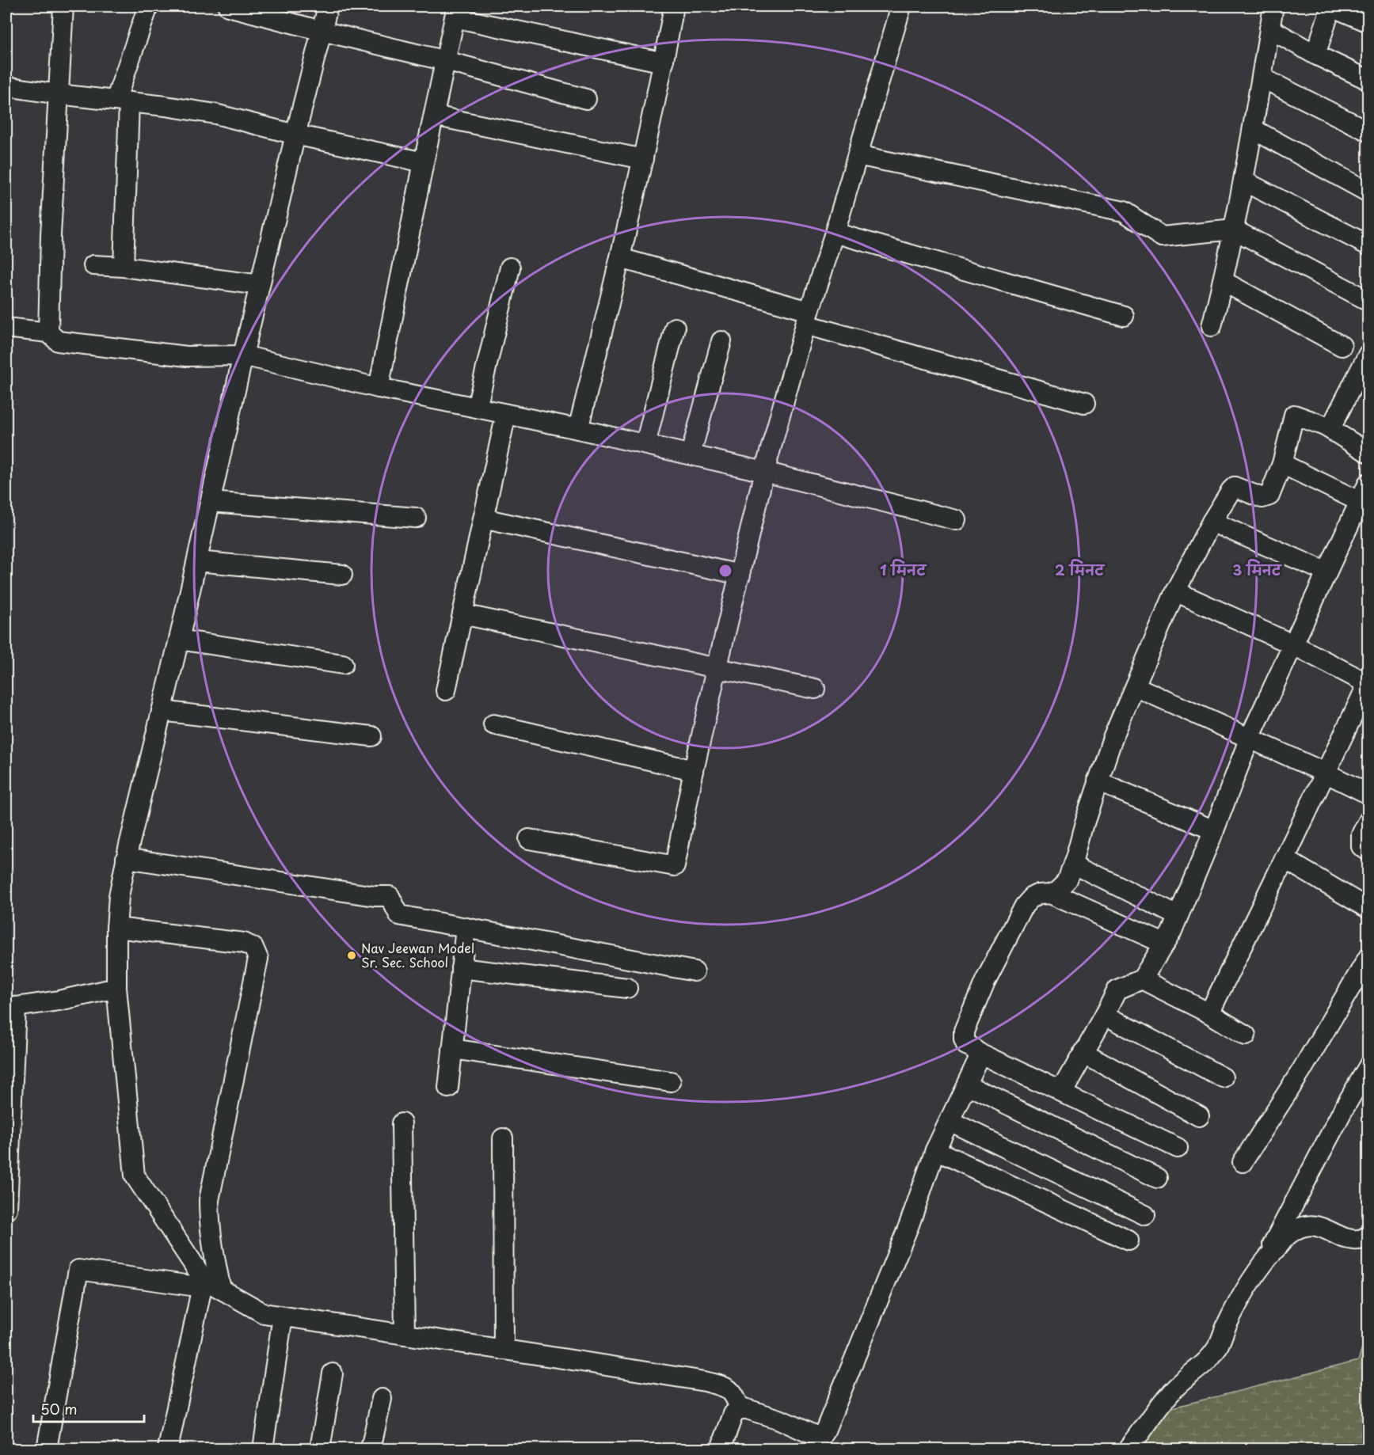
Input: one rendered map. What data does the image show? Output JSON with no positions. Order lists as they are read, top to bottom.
{
  "places": ["Nav Jeewan Model Sr. Sec. School"],
  "scale_bar": "50 m",
  "rings": ["1 मिनट", "2 मिनट", "3 मिनट"]
}
